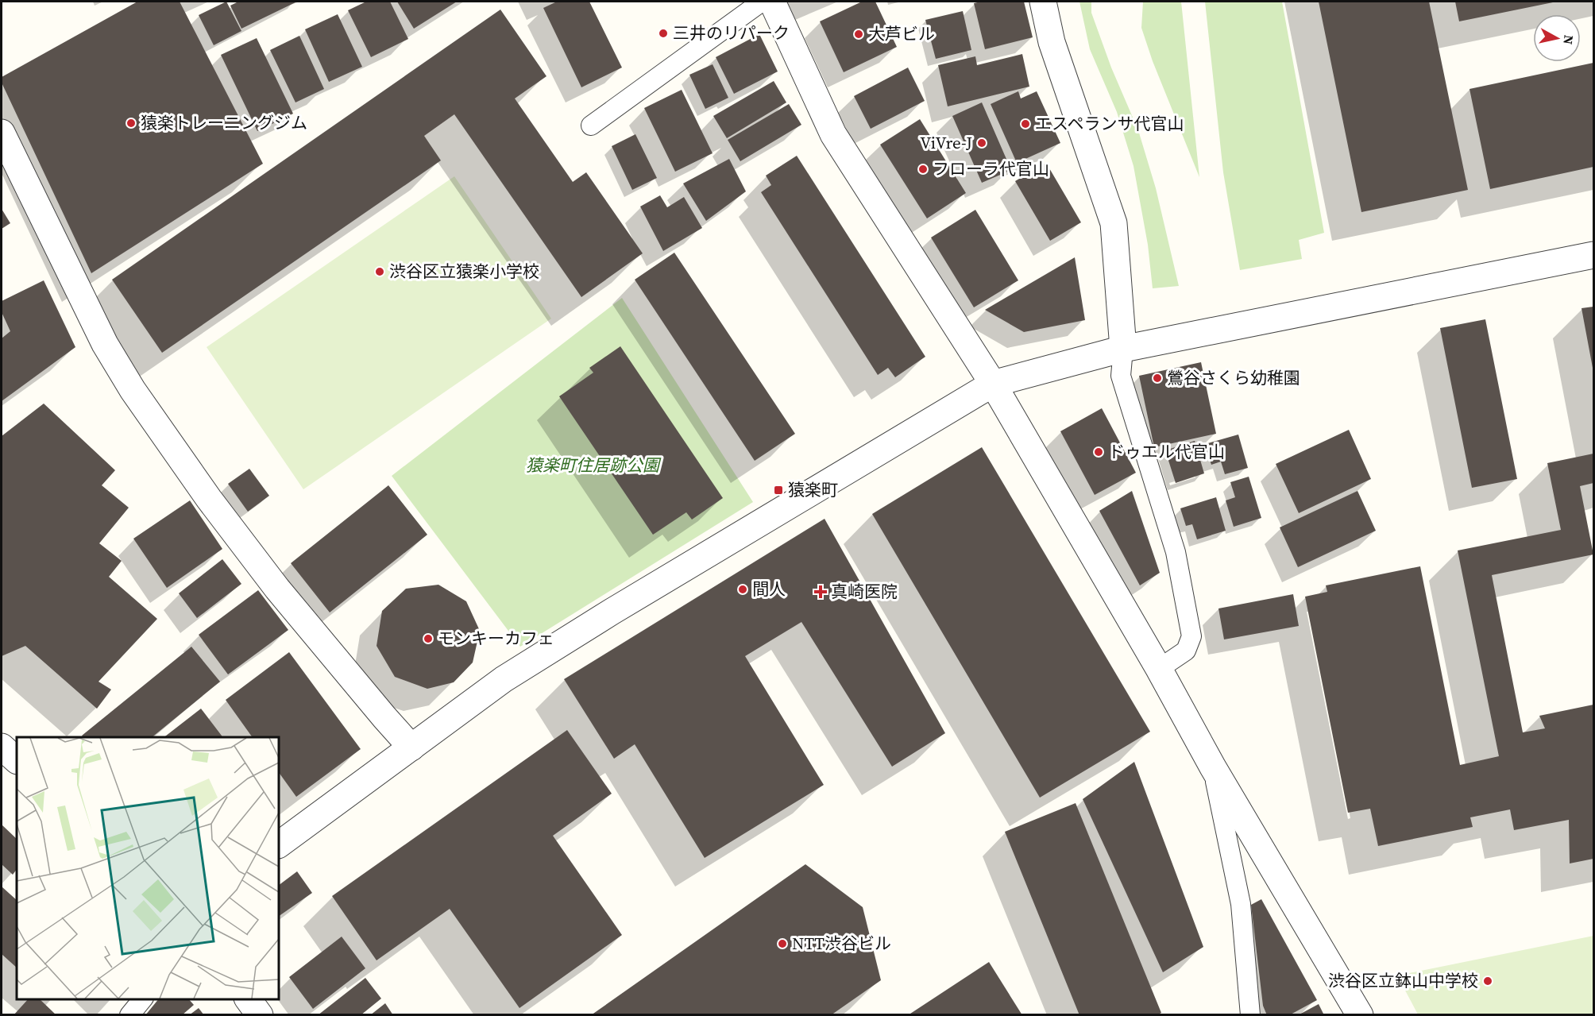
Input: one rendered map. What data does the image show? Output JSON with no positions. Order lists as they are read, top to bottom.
{
  "parks": ["猿楽町住居跡公園"],
  "places": {
    "other": [
      "三井のリパーク",
      "大芦ビル",
      "猿楽トレーニングジム",
      "エスペランサ代官山",
      "ViVre-J",
      "フローラ代官山",
      "渋谷区立猿楽小学校",
      "鶯谷さくら幼稚園",
      "ドゥエル代官山",
      "間人",
      "モンキーカフェ",
      "NTT渋谷ビル",
      "渋谷区立鉢山中学校"
    ],
    "transit": ["猿楽町"],
    "health": ["真崎医院"]
  },
  "north": "right"
}
